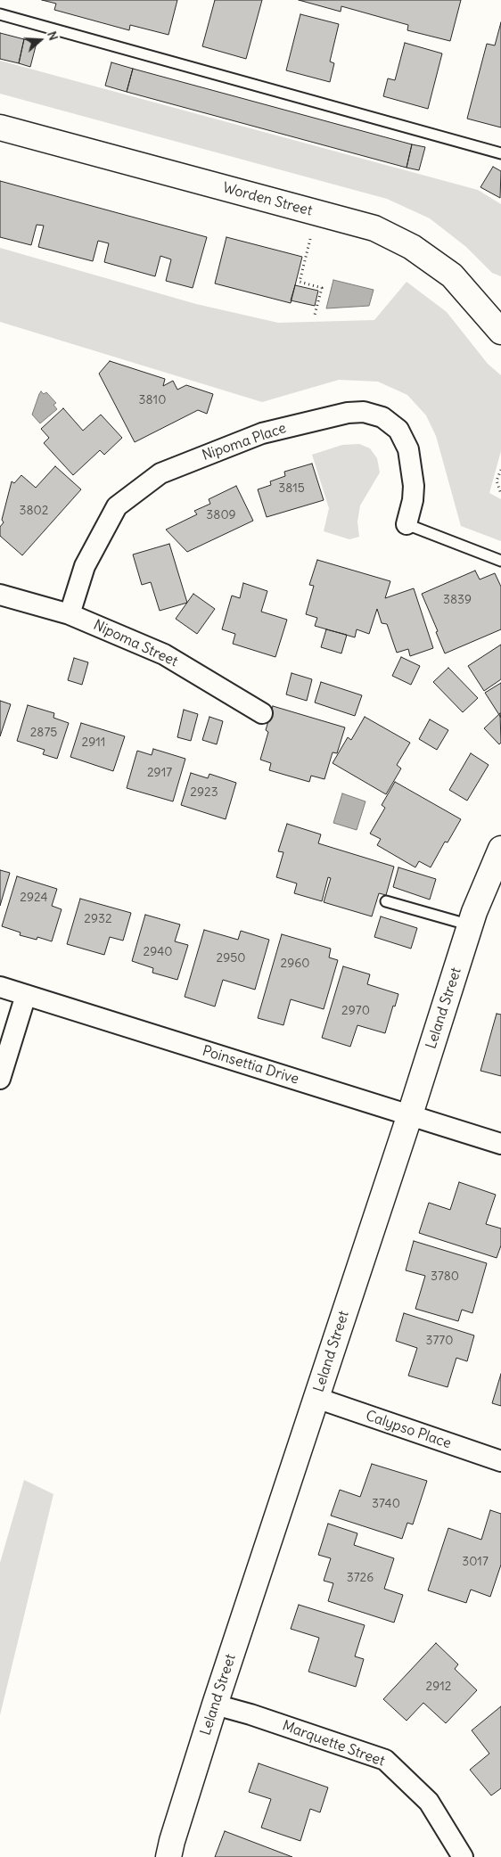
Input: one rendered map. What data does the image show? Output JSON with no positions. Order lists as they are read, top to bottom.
{
  "streets": {
    "street": [
      "Worden Street",
      "Nipoma Place",
      "Nipoma Street",
      "Leland Street",
      "Poinsettia Drive",
      "Calypso Place",
      "Marquette Street"
    ]
  },
  "crossings": [
    ["Nipoma Place", "Nipoma Street"],
    ["Leland Street", "Poinsettia Drive"],
    ["Leland Street", "Calypso Place"],
    ["Leland Street", "Marquette Street"]
  ],
  "house_numbers": [
    "3810",
    "3815",
    "3802",
    "3809",
    "3839",
    "2875",
    "2911",
    "2917",
    "2923",
    "2924",
    "2932",
    "2940",
    "2950",
    "2960",
    "2970",
    "3780",
    "3770",
    "3740",
    "3017",
    "3726",
    "2912"
  ],
  "north": "right"
}
